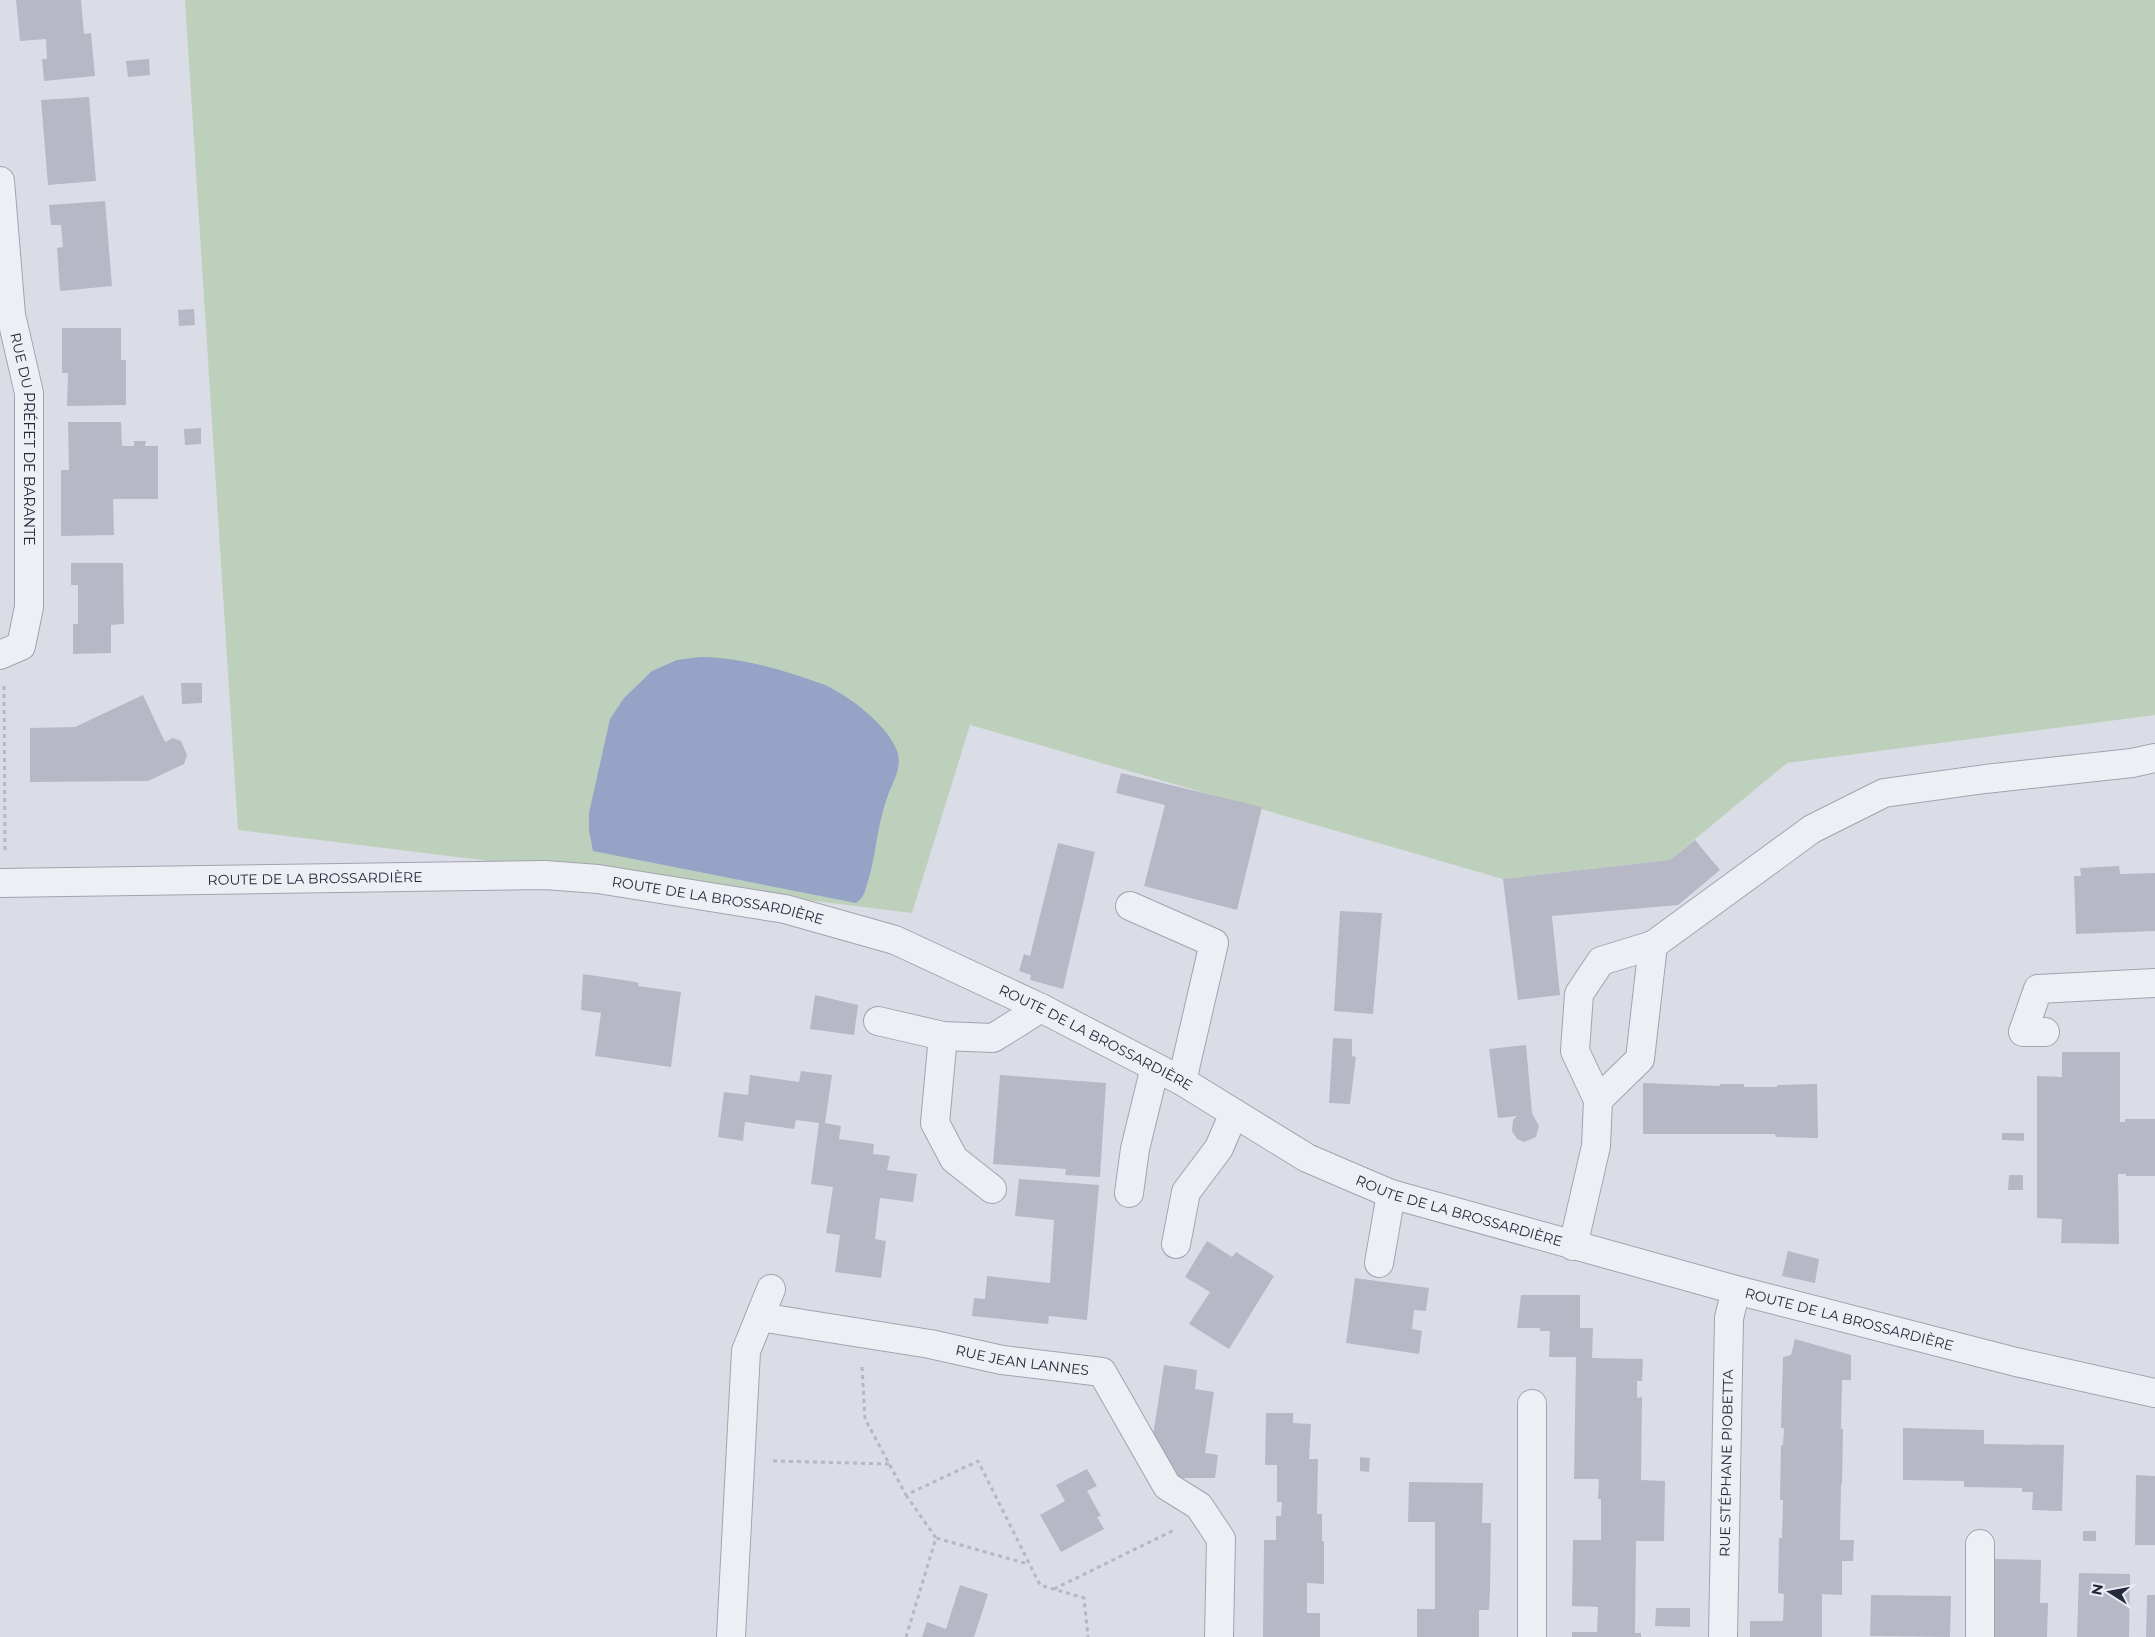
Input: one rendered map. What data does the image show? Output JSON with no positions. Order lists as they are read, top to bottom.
{
  "streets": {
    "street": [
      "RUE DU PRÉFET DE BARANTE",
      "ROUTE DE LA BROSSARDIÈRE",
      "RUE JEAN LANNES",
      "RUE STÉPHANE PIOBETTA"
    ]
  },
  "crossings": [
    ["ROUTE DE LA BROSSARDIÈRE", "RUE STÉPHANE PIOBETTA"]
  ],
  "north": "left"
}
